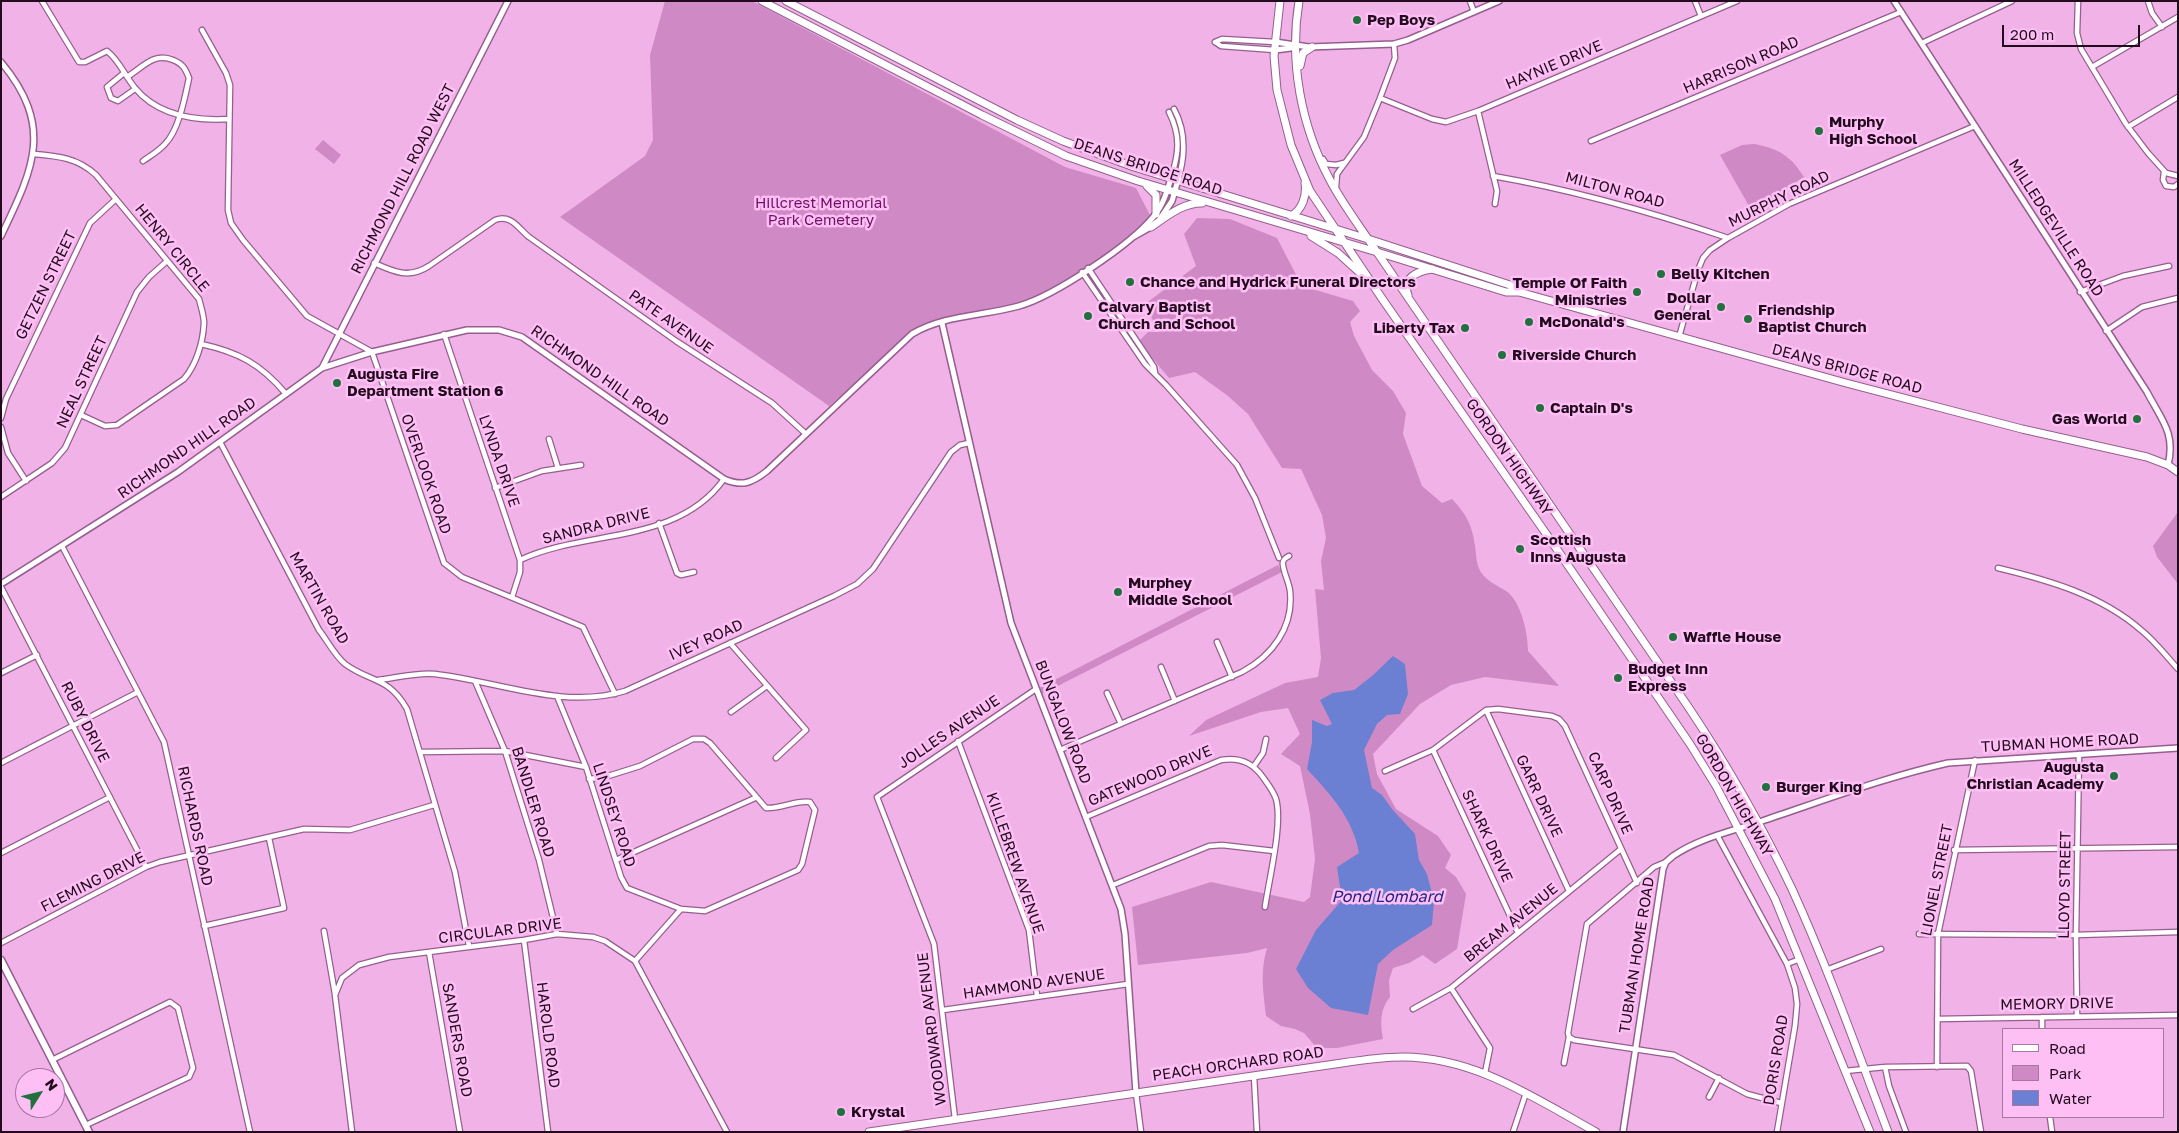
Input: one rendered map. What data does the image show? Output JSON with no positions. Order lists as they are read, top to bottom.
{
  "streets": {
    "main road": ["DEANS BRIDGE ROAD", "GORDON HIGHWAY", "PEACH ORCHARD ROAD"],
    "street": [
      "HAYNIE DRIVE",
      "HARRISON ROAD",
      "RICHMOND HILL ROAD WEST",
      "MILTON ROAD",
      "MURPHY ROAD",
      "MILLEDGEVILLE ROAD",
      "HENRY CIRCLE",
      "GETZEN STREET",
      "PATE AVENUE",
      "RICHMOND HILL ROAD",
      "NEAL STREET",
      "LYNDA DRIVE",
      "OVERLOOK ROAD",
      "SANDRA DRIVE",
      "MARTIN ROAD",
      "IVEY ROAD",
      "RUBY DRIVE",
      "BUNGALOW ROAD",
      "JOLLES AVENUE",
      "TUBMAN HOME ROAD",
      "GATEWOOD DRIVE",
      "CARP DRIVE",
      "GARR DRIVE",
      "BANDLER ROAD",
      "LINDSEY ROAD",
      "RICHARDS ROAD",
      "SHARK DRIVE",
      "KILLEBREW AVENUE",
      "LIONEL STREET",
      "FLEMING DRIVE",
      "LLOYD STREET",
      "BREAM AVENUE",
      "CIRCULAR DRIVE",
      "HAMMOND AVENUE",
      "MEMORY DRIVE",
      "WOODWARD AVENUE",
      "HAROLD ROAD",
      "SANDERS ROAD",
      "DORIS ROAD"
    ]
  },
  "crossings": [
    ["HARRISON ROAD", "MILLEDGEVILLE ROAD"],
    ["DEANS BRIDGE ROAD", "MURPHY ROAD"],
    ["DEANS BRIDGE ROAD", "MILLEDGEVILLE ROAD"],
    ["DEANS BRIDGE ROAD", "RICHMOND HILL ROAD"],
    ["DEANS BRIDGE ROAD", "GORDON HIGHWAY"],
    ["RICHMOND HILL ROAD WEST", "PATE AVENUE"],
    ["RICHMOND HILL ROAD WEST", "RICHMOND HILL ROAD"],
    ["MILTON ROAD", "MURPHY ROAD"],
    ["MURPHY ROAD", "MILLEDGEVILLE ROAD"],
    ["HENRY CIRCLE", "GETZEN STREET"],
    ["HENRY CIRCLE", "NEAL STREET"],
    ["PATE AVENUE", "RICHMOND HILL ROAD"],
    ["RICHMOND HILL ROAD", "LYNDA DRIVE"],
    ["RICHMOND HILL ROAD", "OVERLOOK ROAD"],
    ["RICHMOND HILL ROAD", "SANDRA DRIVE"],
    ["RICHMOND HILL ROAD", "MARTIN ROAD"],
    ["RICHMOND HILL ROAD", "RUBY DRIVE"],
    ["RICHMOND HILL ROAD", "BUNGALOW ROAD"],
    ["RICHMOND HILL ROAD", "RICHARDS ROAD"],
    ["GORDON HIGHWAY", "TUBMAN HOME ROAD"],
    ["LYNDA DRIVE", "OVERLOOK ROAD"],
    ["LYNDA DRIVE", "SANDRA DRIVE"],
    ["OVERLOOK ROAD", "IVEY ROAD"],
    ["MARTIN ROAD", "IVEY ROAD"],
    ["MARTIN ROAD", "FLEMING DRIVE"],
    ["MARTIN ROAD", "CIRCULAR DRIVE"],
    ["IVEY ROAD", "BUNGALOW ROAD"],
    ["IVEY ROAD", "BANDLER ROAD"],
    ["IVEY ROAD", "LINDSEY ROAD"],
    ["RUBY DRIVE", "FLEMING DRIVE"],
    ["BUNGALOW ROAD", "JOLLES AVENUE"],
    ["BUNGALOW ROAD", "GATEWOOD DRIVE"],
    ["BUNGALOW ROAD", "HAMMOND AVENUE"],
    ["BUNGALOW ROAD", "PEACH ORCHARD ROAD"],
    ["JOLLES AVENUE", "KILLEBREW AVENUE"],
    ["JOLLES AVENUE", "WOODWARD AVENUE"],
    ["TUBMAN HOME ROAD", "LIONEL STREET"],
    ["TUBMAN HOME ROAD", "LLOYD STREET"],
    ["TUBMAN HOME ROAD", "DORIS ROAD"],
    ["CARP DRIVE", "GARR DRIVE"],
    ["CARP DRIVE", "BREAM AVENUE"],
    ["GARR DRIVE", "BREAM AVENUE"],
    ["BANDLER ROAD", "CIRCULAR DRIVE"],
    ["RICHARDS ROAD", "FLEMING DRIVE"],
    ["SHARK DRIVE", "BREAM AVENUE"],
    ["KILLEBREW AVENUE", "HAMMOND AVENUE"],
    ["LIONEL STREET", "MEMORY DRIVE"],
    ["LLOYD STREET", "MEMORY DRIVE"],
    ["CIRCULAR DRIVE", "HAROLD ROAD"],
    ["CIRCULAR DRIVE", "SANDERS ROAD"],
    ["HAMMOND AVENUE", "WOODWARD AVENUE"],
    ["WOODWARD AVENUE", "PEACH ORCHARD ROAD"]
  ],
  "water": ["Pond Lombard"],
  "parks": ["Hillcrest Memorial Park Cemetery"],
  "places": [
    "Pep Boys",
    "Murphy High School",
    "Belly Kitchen",
    "Chance and Hydrick Funeral Directors",
    "Temple Of Faith Ministries",
    "Dollar General",
    "Calvary Baptist Church and School",
    "Friendship Baptist Church",
    "McDonald's",
    "Liberty Tax",
    "Riverside Church",
    "Augusta Fire Department Station 6",
    "Captain D's",
    "Gas World",
    "Scottish Inns Augusta",
    "Murphey Middle School",
    "Waffle House",
    "Budget Inn Express",
    "Augusta Christian Academy",
    "Burger King",
    "Krystal"
  ],
  "legend": ["Road", "Park", "Water"],
  "scale_bar": "200 m",
  "north": "top right"
}
